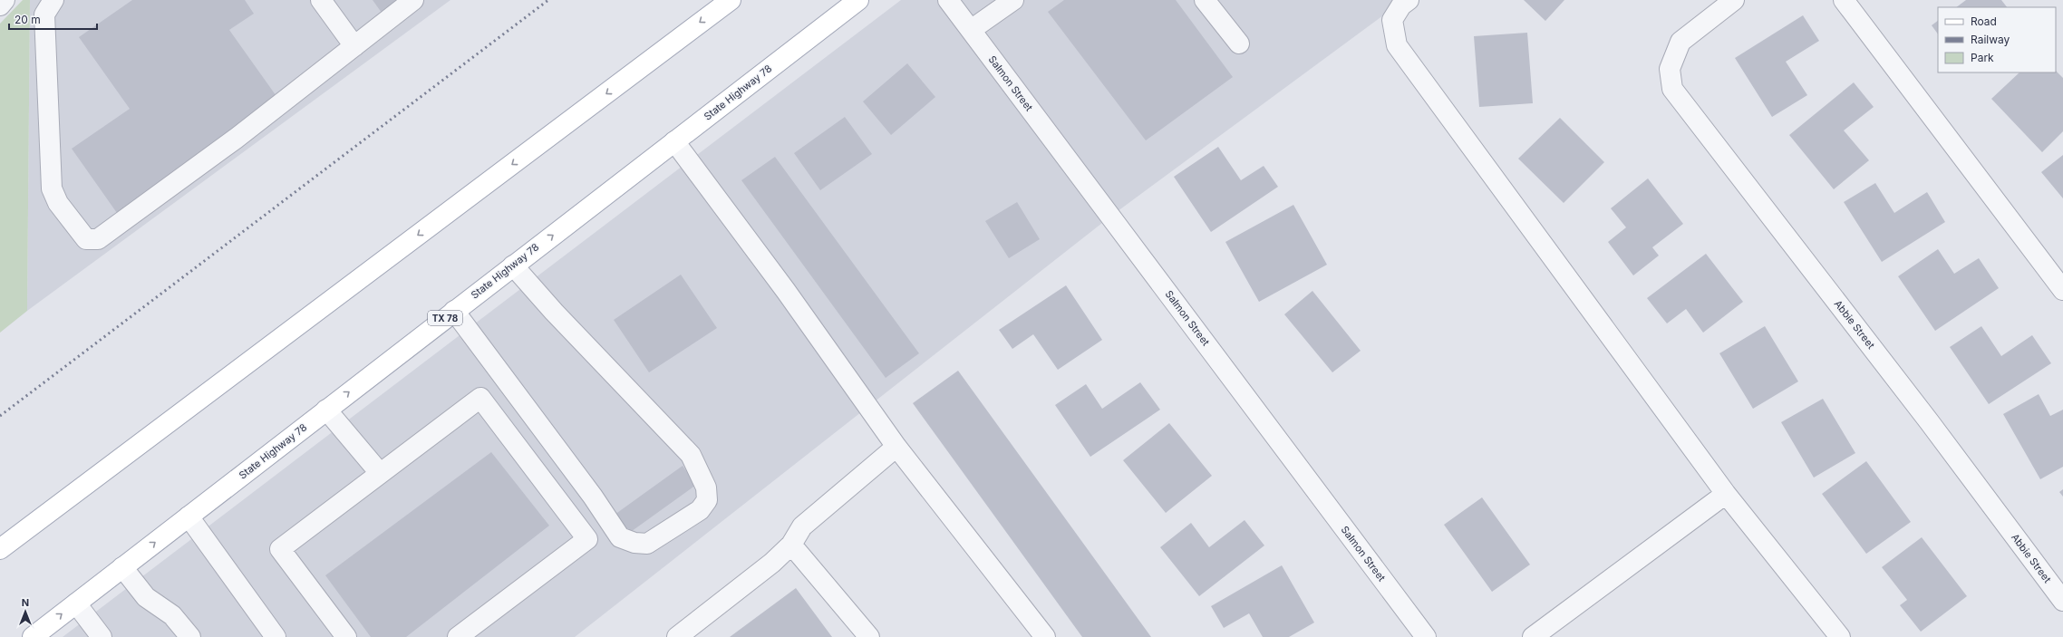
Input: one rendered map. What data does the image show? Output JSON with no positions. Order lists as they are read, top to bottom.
{
  "streets": {
    "main road": ["State Highway 78", "TX 78"],
    "street": ["Salmon Street", "Abbie Street"]
  },
  "legend": ["Road", "Railway", "Park"],
  "scale_bar": "20 m",
  "north": "top"
}
